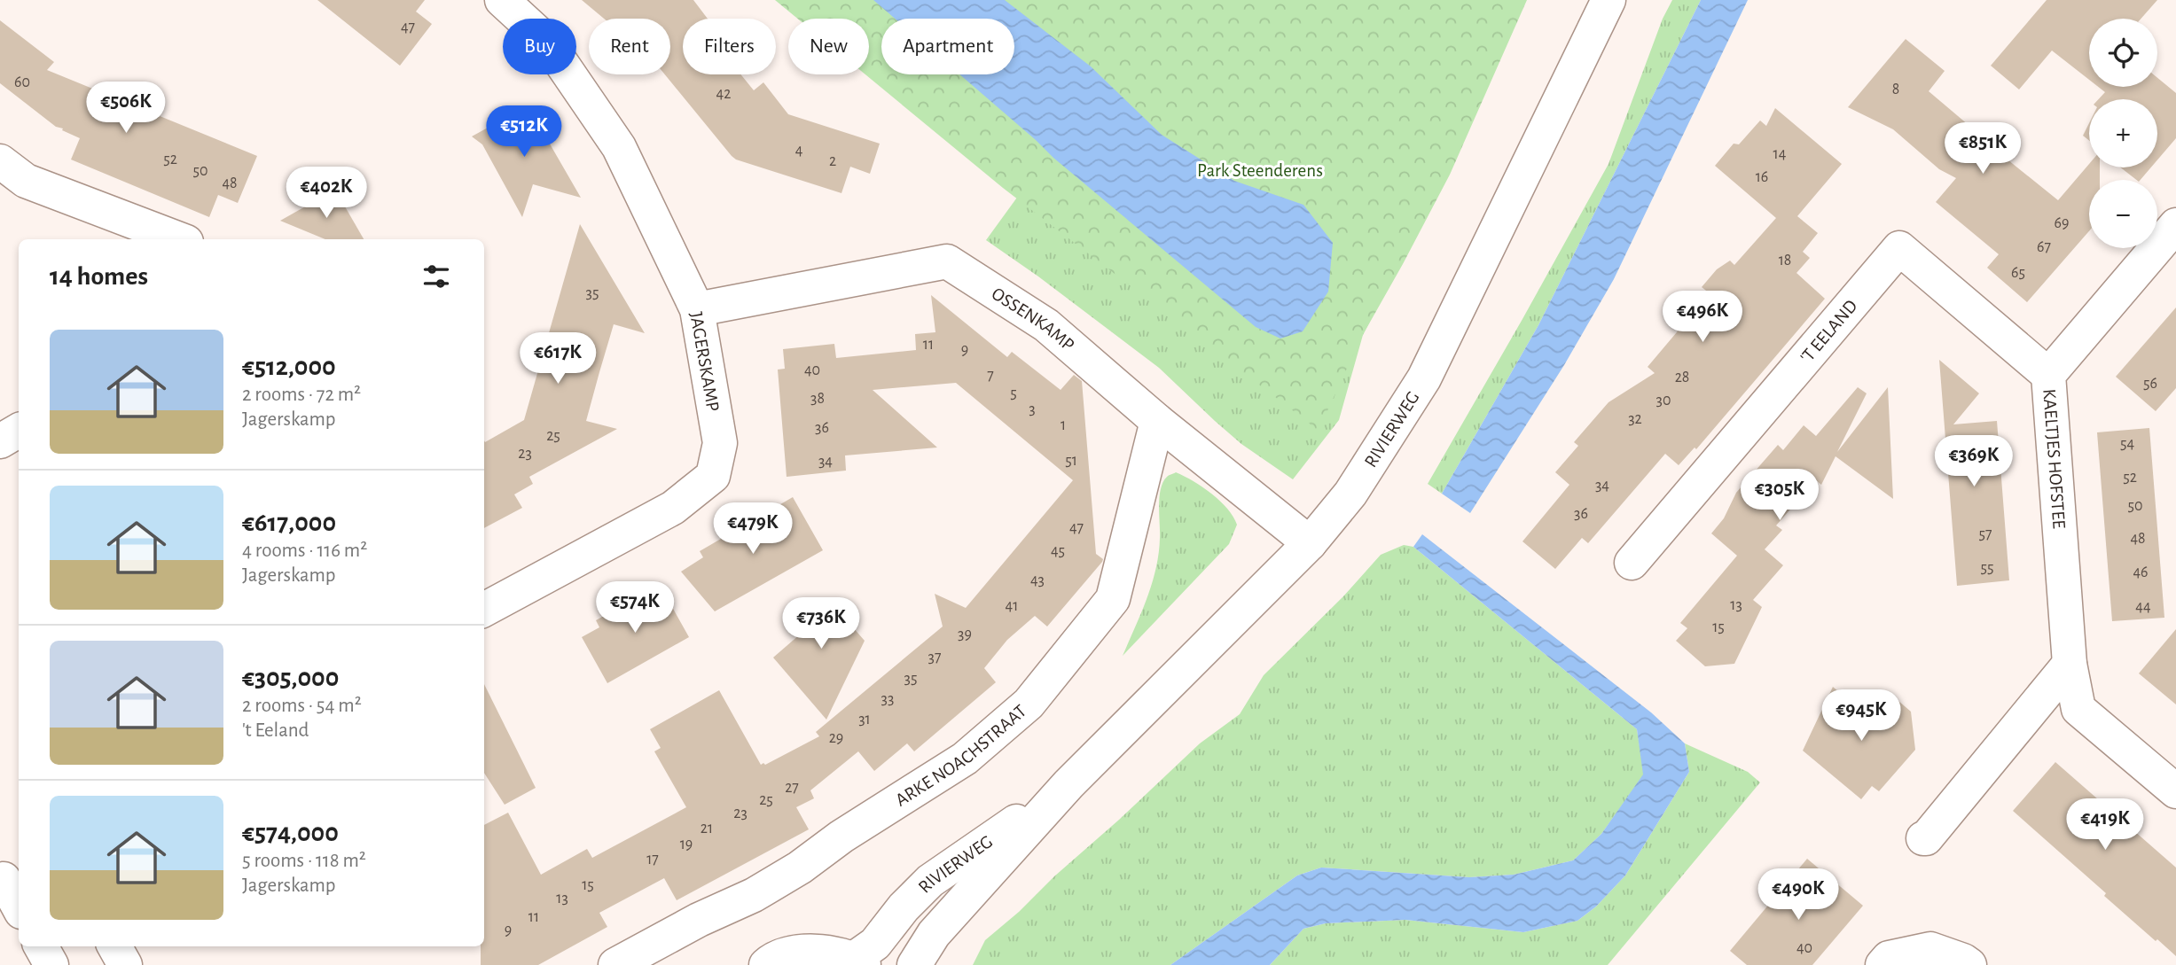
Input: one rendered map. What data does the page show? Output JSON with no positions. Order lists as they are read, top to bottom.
{
  "streets": {
    "street": [
      "OSSENKAMP",
      "'T EELAND",
      "JAGERSKAMP",
      "RIVIERWEG",
      "KAELTJES HOFSTEE",
      "ARKE NOACHSTRAAT"
    ]
  },
  "crossings": [
    ["OSSENKAMP", "JAGERSKAMP"],
    ["OSSENKAMP", "RIVIERWEG"],
    ["OSSENKAMP", "ARKE NOACHSTRAAT"],
    ["'T EELAND", "KAELTJES HOFSTEE"]
  ],
  "parks": ["Park Steenderens"],
  "house_numbers": [
    "47",
    "60",
    "8",
    "42",
    "4",
    "14",
    "52",
    "2",
    "50",
    "16",
    "48",
    "69",
    "67",
    "18",
    "65",
    "35",
    "11",
    "9",
    "40",
    "7",
    "28",
    "56",
    "5",
    "38",
    "30",
    "3",
    "32",
    "1",
    "36",
    "25",
    "54",
    "23",
    "51",
    "34",
    "52",
    "34",
    "50",
    "36",
    "47",
    "57",
    "48",
    "45",
    "55",
    "46",
    "43",
    "13",
    "41",
    "44",
    "15",
    "39",
    "37",
    "35",
    "33",
    "31",
    "29",
    "27",
    "25",
    "23",
    "21",
    "19",
    "17",
    "15",
    "13",
    "11",
    "9",
    "40"
  ],
  "page": {
    "map_buttons": ["+", "−"],
    "chip": [
      "Buy",
      "Rent",
      "Filters",
      "New",
      "Apartment"
    ],
    "price": [
      "€506K",
      "€512K",
      "€851K",
      "€402K",
      "€496K",
      "€617K",
      "€369K",
      "€305K",
      "€479K",
      "€574K",
      "€736K",
      "€945K",
      "€419K",
      "€490K"
    ],
    "heading": "14 homes",
    "list": [
      {
        "name": "€512,000",
        "note": "2 rooms · 72 m² · Jagerskamp"
      },
      {
        "name": "€617,000",
        "note": "4 rooms · 116 m² · Jagerskamp"
      },
      {
        "name": "€305,000",
        "note": "2 rooms · 54 m² · 't Eeland"
      },
      {
        "name": "€574,000",
        "note": "5 rooms · 118 m² · Jagerskamp"
      }
    ]
  }
}
